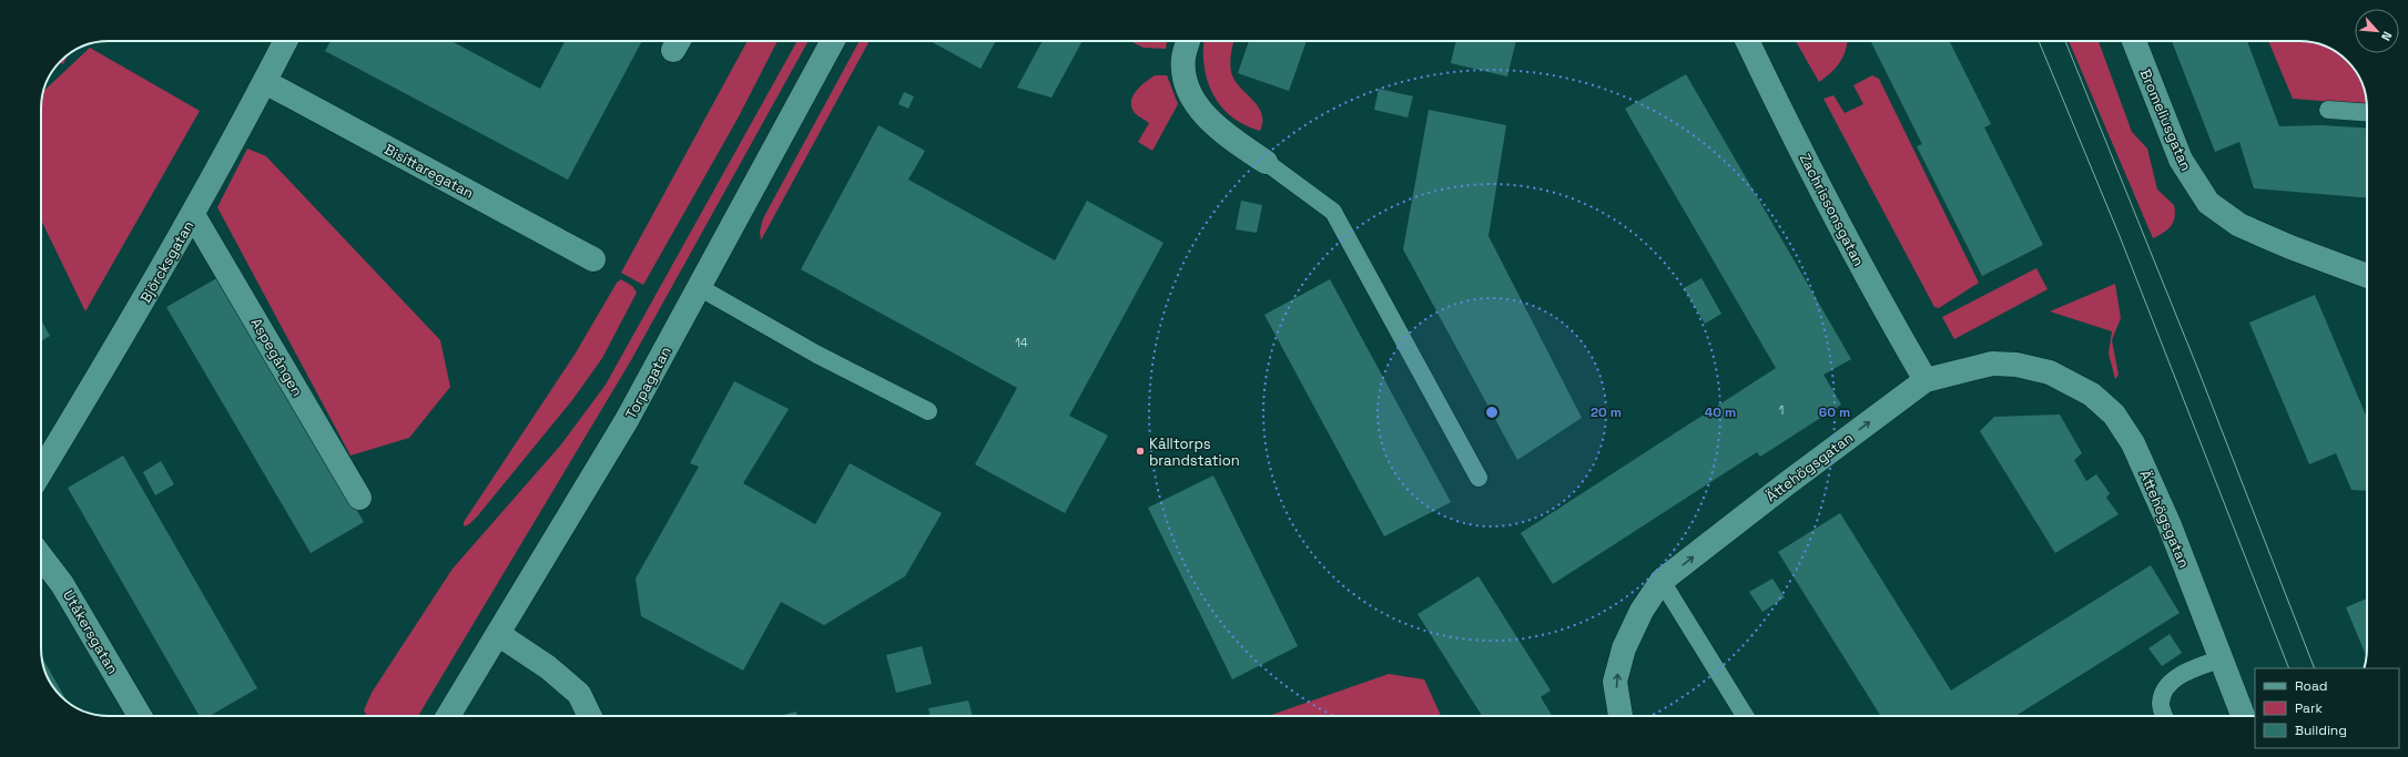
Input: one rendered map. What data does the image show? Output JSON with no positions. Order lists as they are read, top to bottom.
{
  "streets": {
    "street": [
      "Bromeliusgatan",
      "Bisittaregatan",
      "Zachrissonsgatan",
      "Björcksgatan",
      "Aspegången",
      "Torpagatan",
      "Ättehögsgatan",
      "Utåkersgatan"
    ]
  },
  "crossings": [
    ["Bisittaregatan", "Björcksgatan"],
    ["Zachrissonsgatan", "Ättehögsgatan"],
    ["Björcksgatan", "Aspegången"]
  ],
  "one_way": ["Ättehögsgatan"],
  "places": ["Kålltorps brandstation"],
  "house_numbers": ["14", "1"],
  "legend": ["Road", "Park", "Building"],
  "north": "bottom right",
  "rings": ["20 m", "40 m", "60 m"]
}
